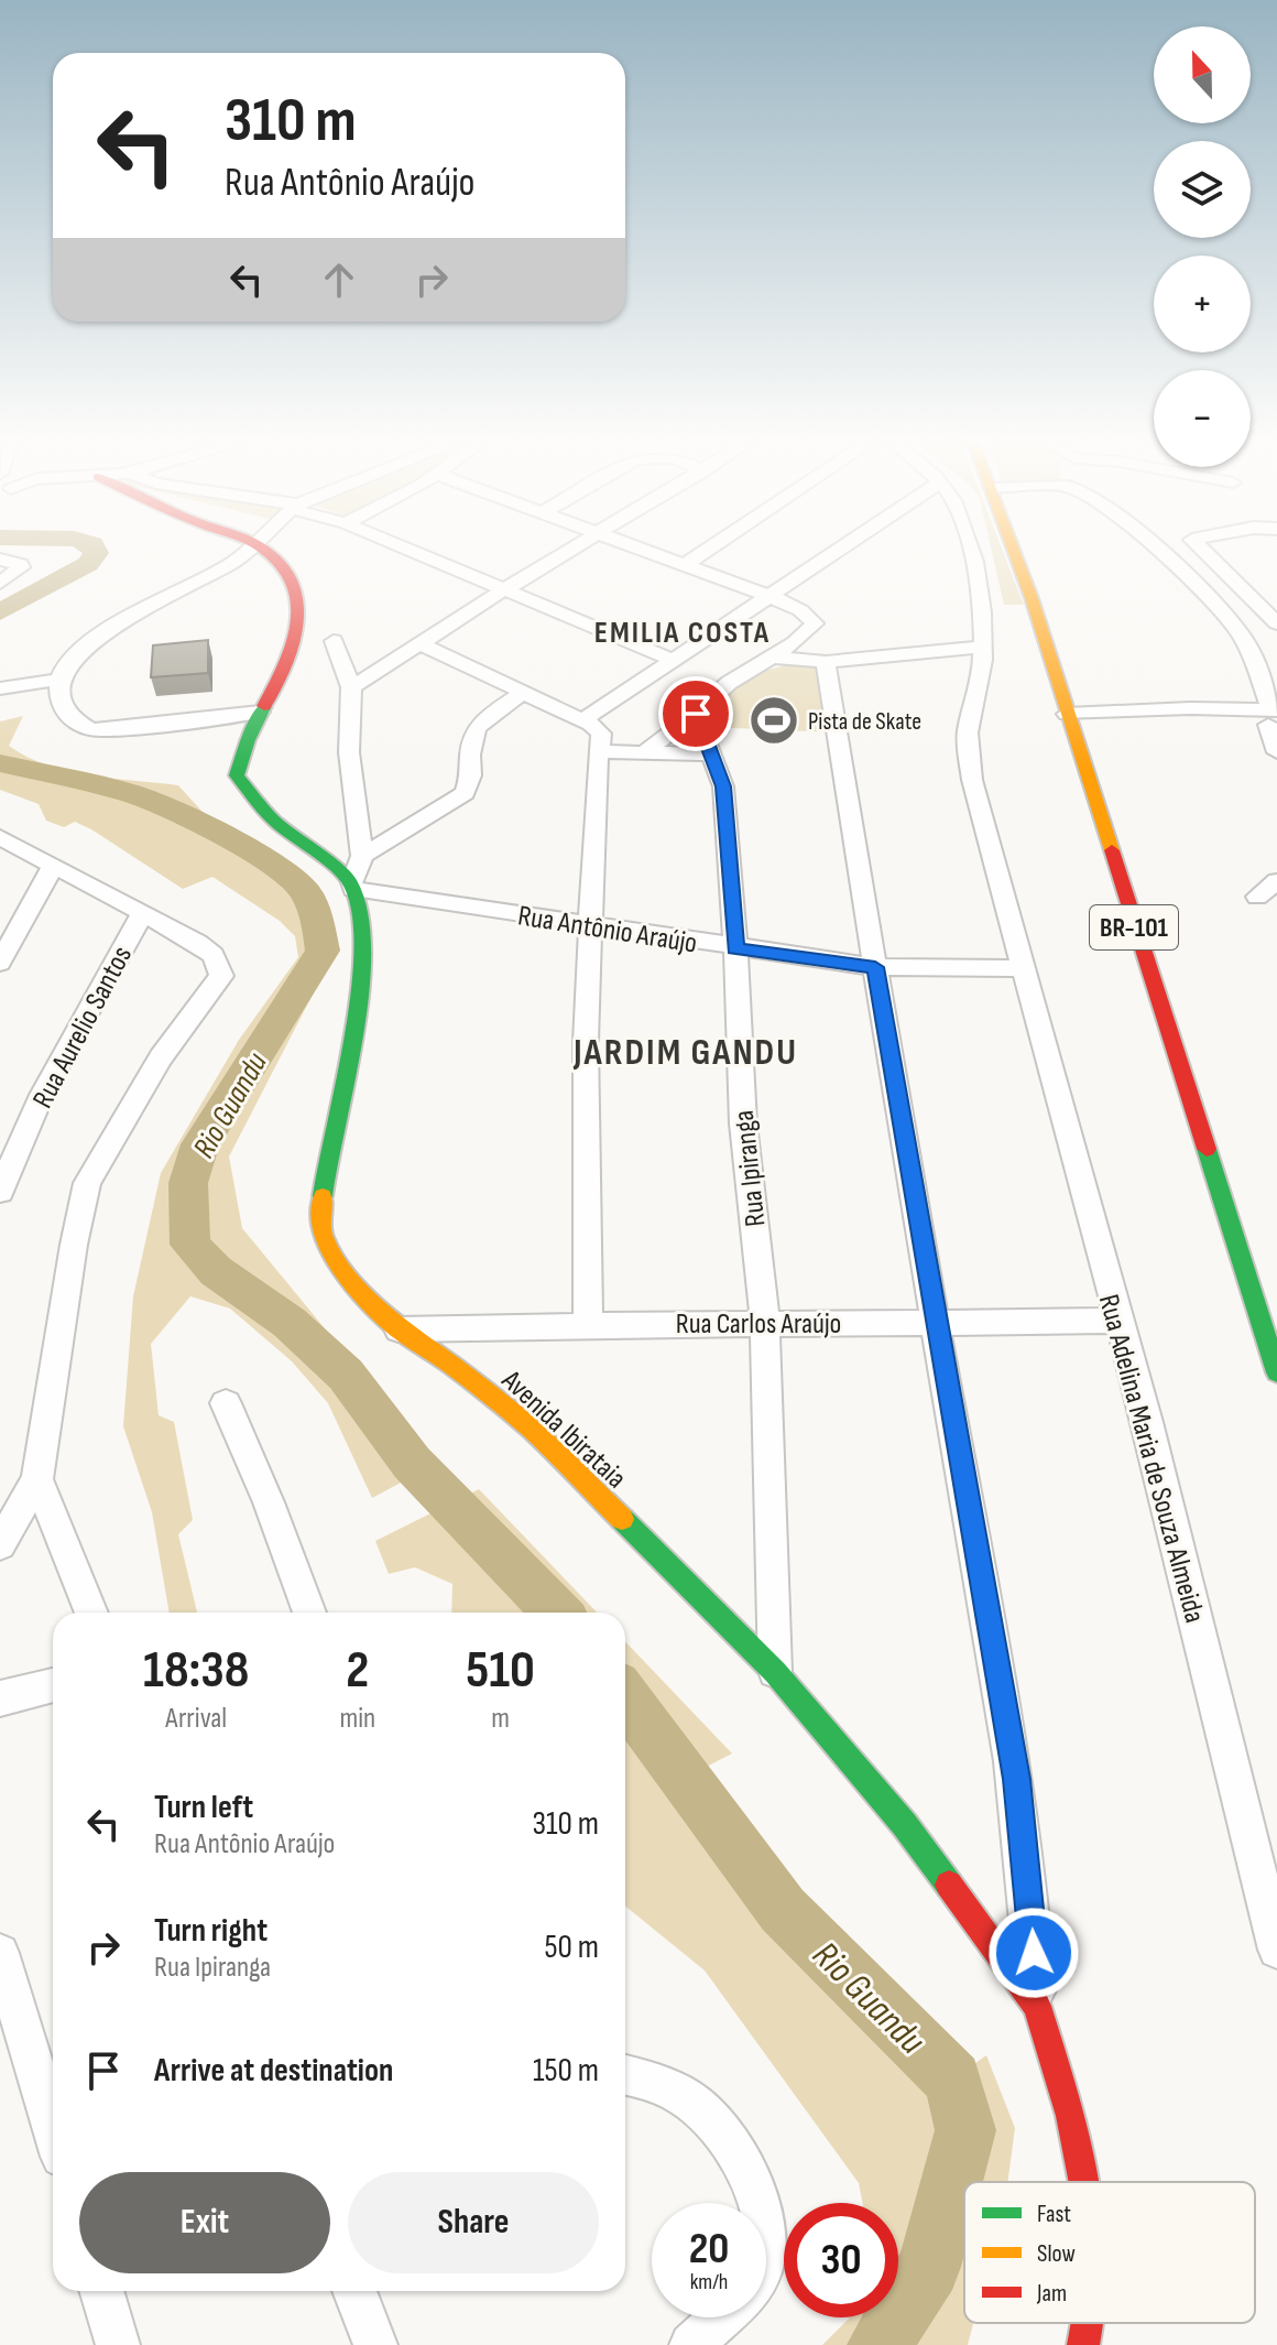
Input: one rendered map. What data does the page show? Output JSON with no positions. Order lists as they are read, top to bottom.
{
  "streets": {
    "main road": ["BR-101", "Avenida Ibirataia"],
    "street": [
      "Rua Antônio Araújo",
      "Rua Aurelio Santos",
      "Rua Ipiranga",
      "Rua Carlos Araújo",
      "Rua Adelina Maria de Souza Almeida"
    ]
  },
  "crossings": [
    ["Rua Antônio Araújo", "Rua Ipiranga"],
    ["Rua Antônio Araújo", "Avenida Ibirataia"],
    ["Rua Antônio Araújo", "Rua Adelina Maria de Souza Almeida"],
    ["Rua Ipiranga", "Rua Carlos Araújo"],
    ["Rua Ipiranga", "Avenida Ibirataia"],
    ["Rua Carlos Araújo", "Avenida Ibirataia"],
    ["Rua Carlos Araújo", "Rua Adelina Maria de Souza Almeida"]
  ],
  "districts": ["EMILIA COSTA", "JARDIM GANDU"],
  "water": ["Rio Guandu"],
  "places": {
    "sports": ["Pista de Skate"]
  },
  "legend": ["Fast", "Slow", "Jam"],
  "north": "top",
  "page": {
    "map_buttons": ["+", "−"],
    "turn": ["310 m", "Rua Antônio Araújo"],
    "eta": [
      "18:38",
      "Arrival",
      "2",
      "min",
      "510",
      "m"
    ],
    "list": [
      {
        "name": "Turn left",
        "note": "Rua Antônio Araújo",
        "value": "310 m"
      },
      {
        "name": "Turn right",
        "note": "Rua Ipiranga",
        "value": "50 m"
      },
      {
        "name": "Arrive at destination",
        "value": "150 m"
      }
    ],
    "buttons": ["Exit", "Share"],
    "speed": "20 km/h",
    "limit": "30"
  }
}
